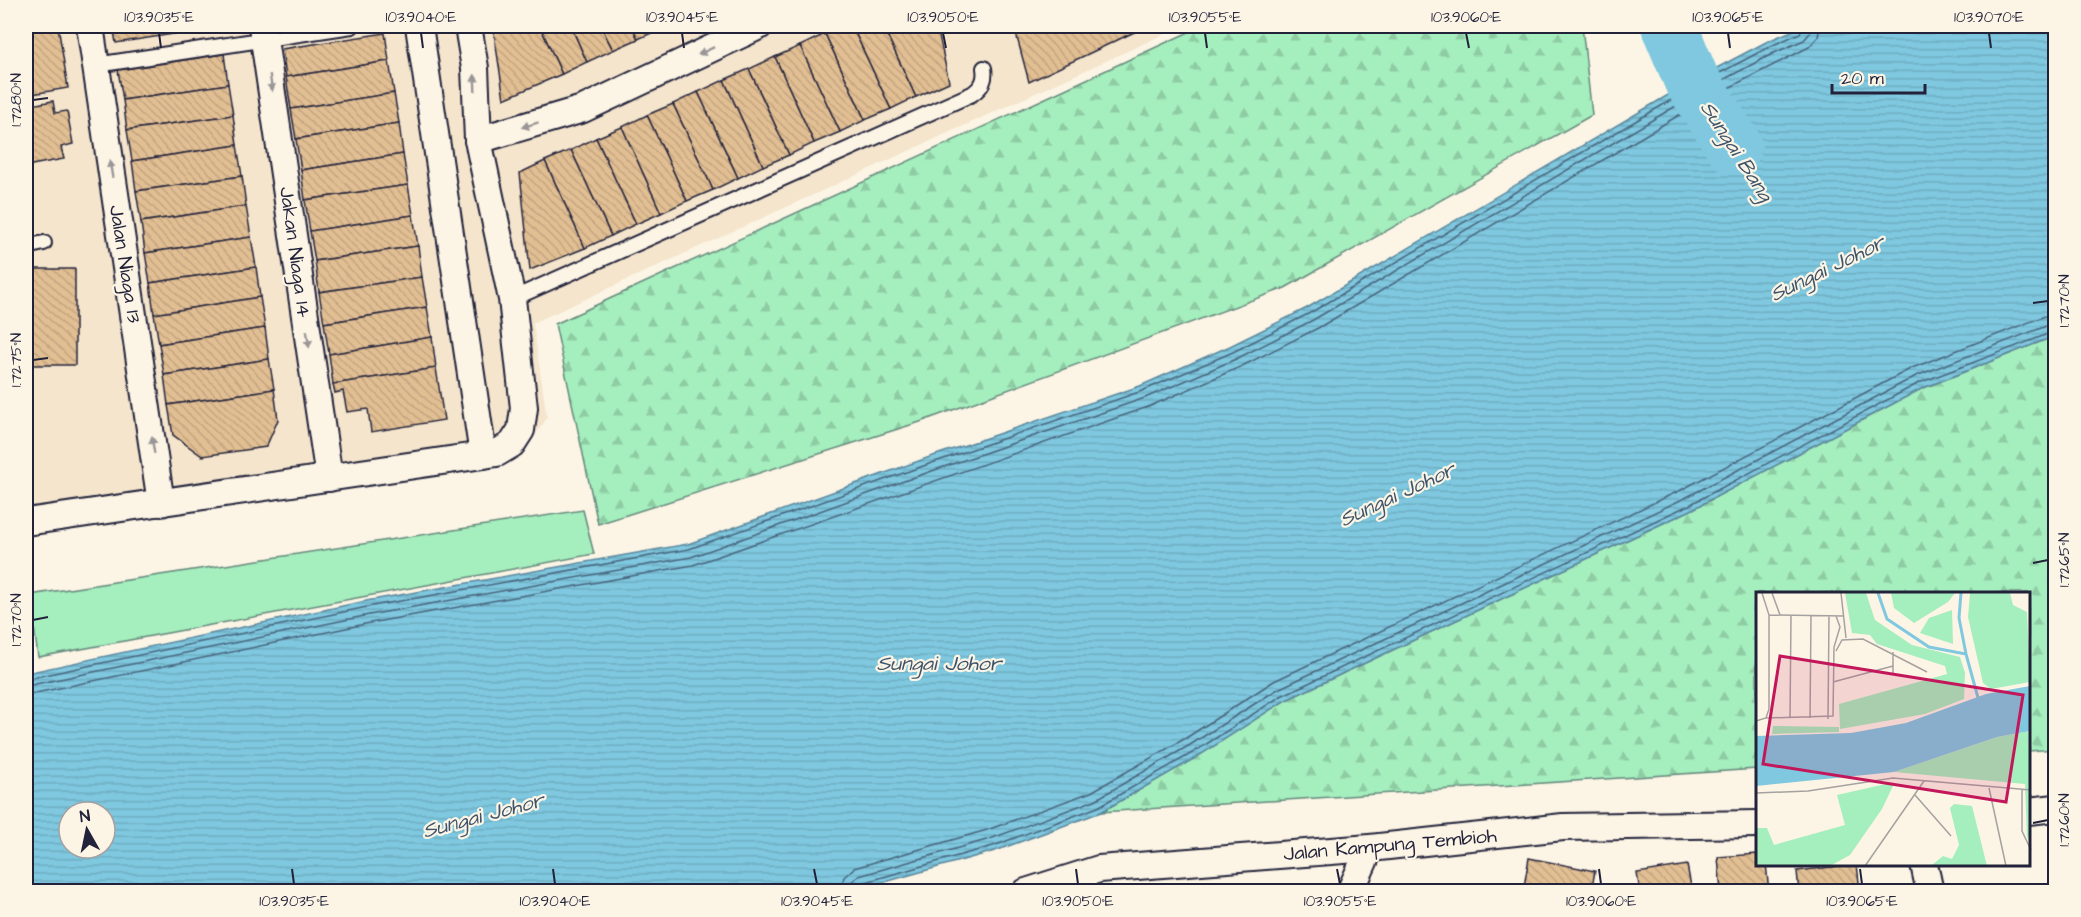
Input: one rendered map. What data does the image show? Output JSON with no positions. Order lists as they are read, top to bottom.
{
  "streets": {
    "street": ["Jakan Niaga 14", "Jalan Niaga 13", "Jalan Kampung Tembioh"]
  },
  "one_way": ["Jalan Niaga 13"],
  "water": ["Sungai Bang", "Sungai Johor"],
  "scale_bar": "20 m",
  "north": "top",
  "coordinates": [
    "103.9035°E",
    "103.9040°E",
    "103.9045°E",
    "103.9050°E",
    "103.9055°E",
    "103.9060°E",
    "103.9065°E",
    "103.9070°E",
    "1.7280°N",
    "1.7270°N",
    "1.7275°N",
    "1.7265°N",
    "1.7260°N"
  ]
}
